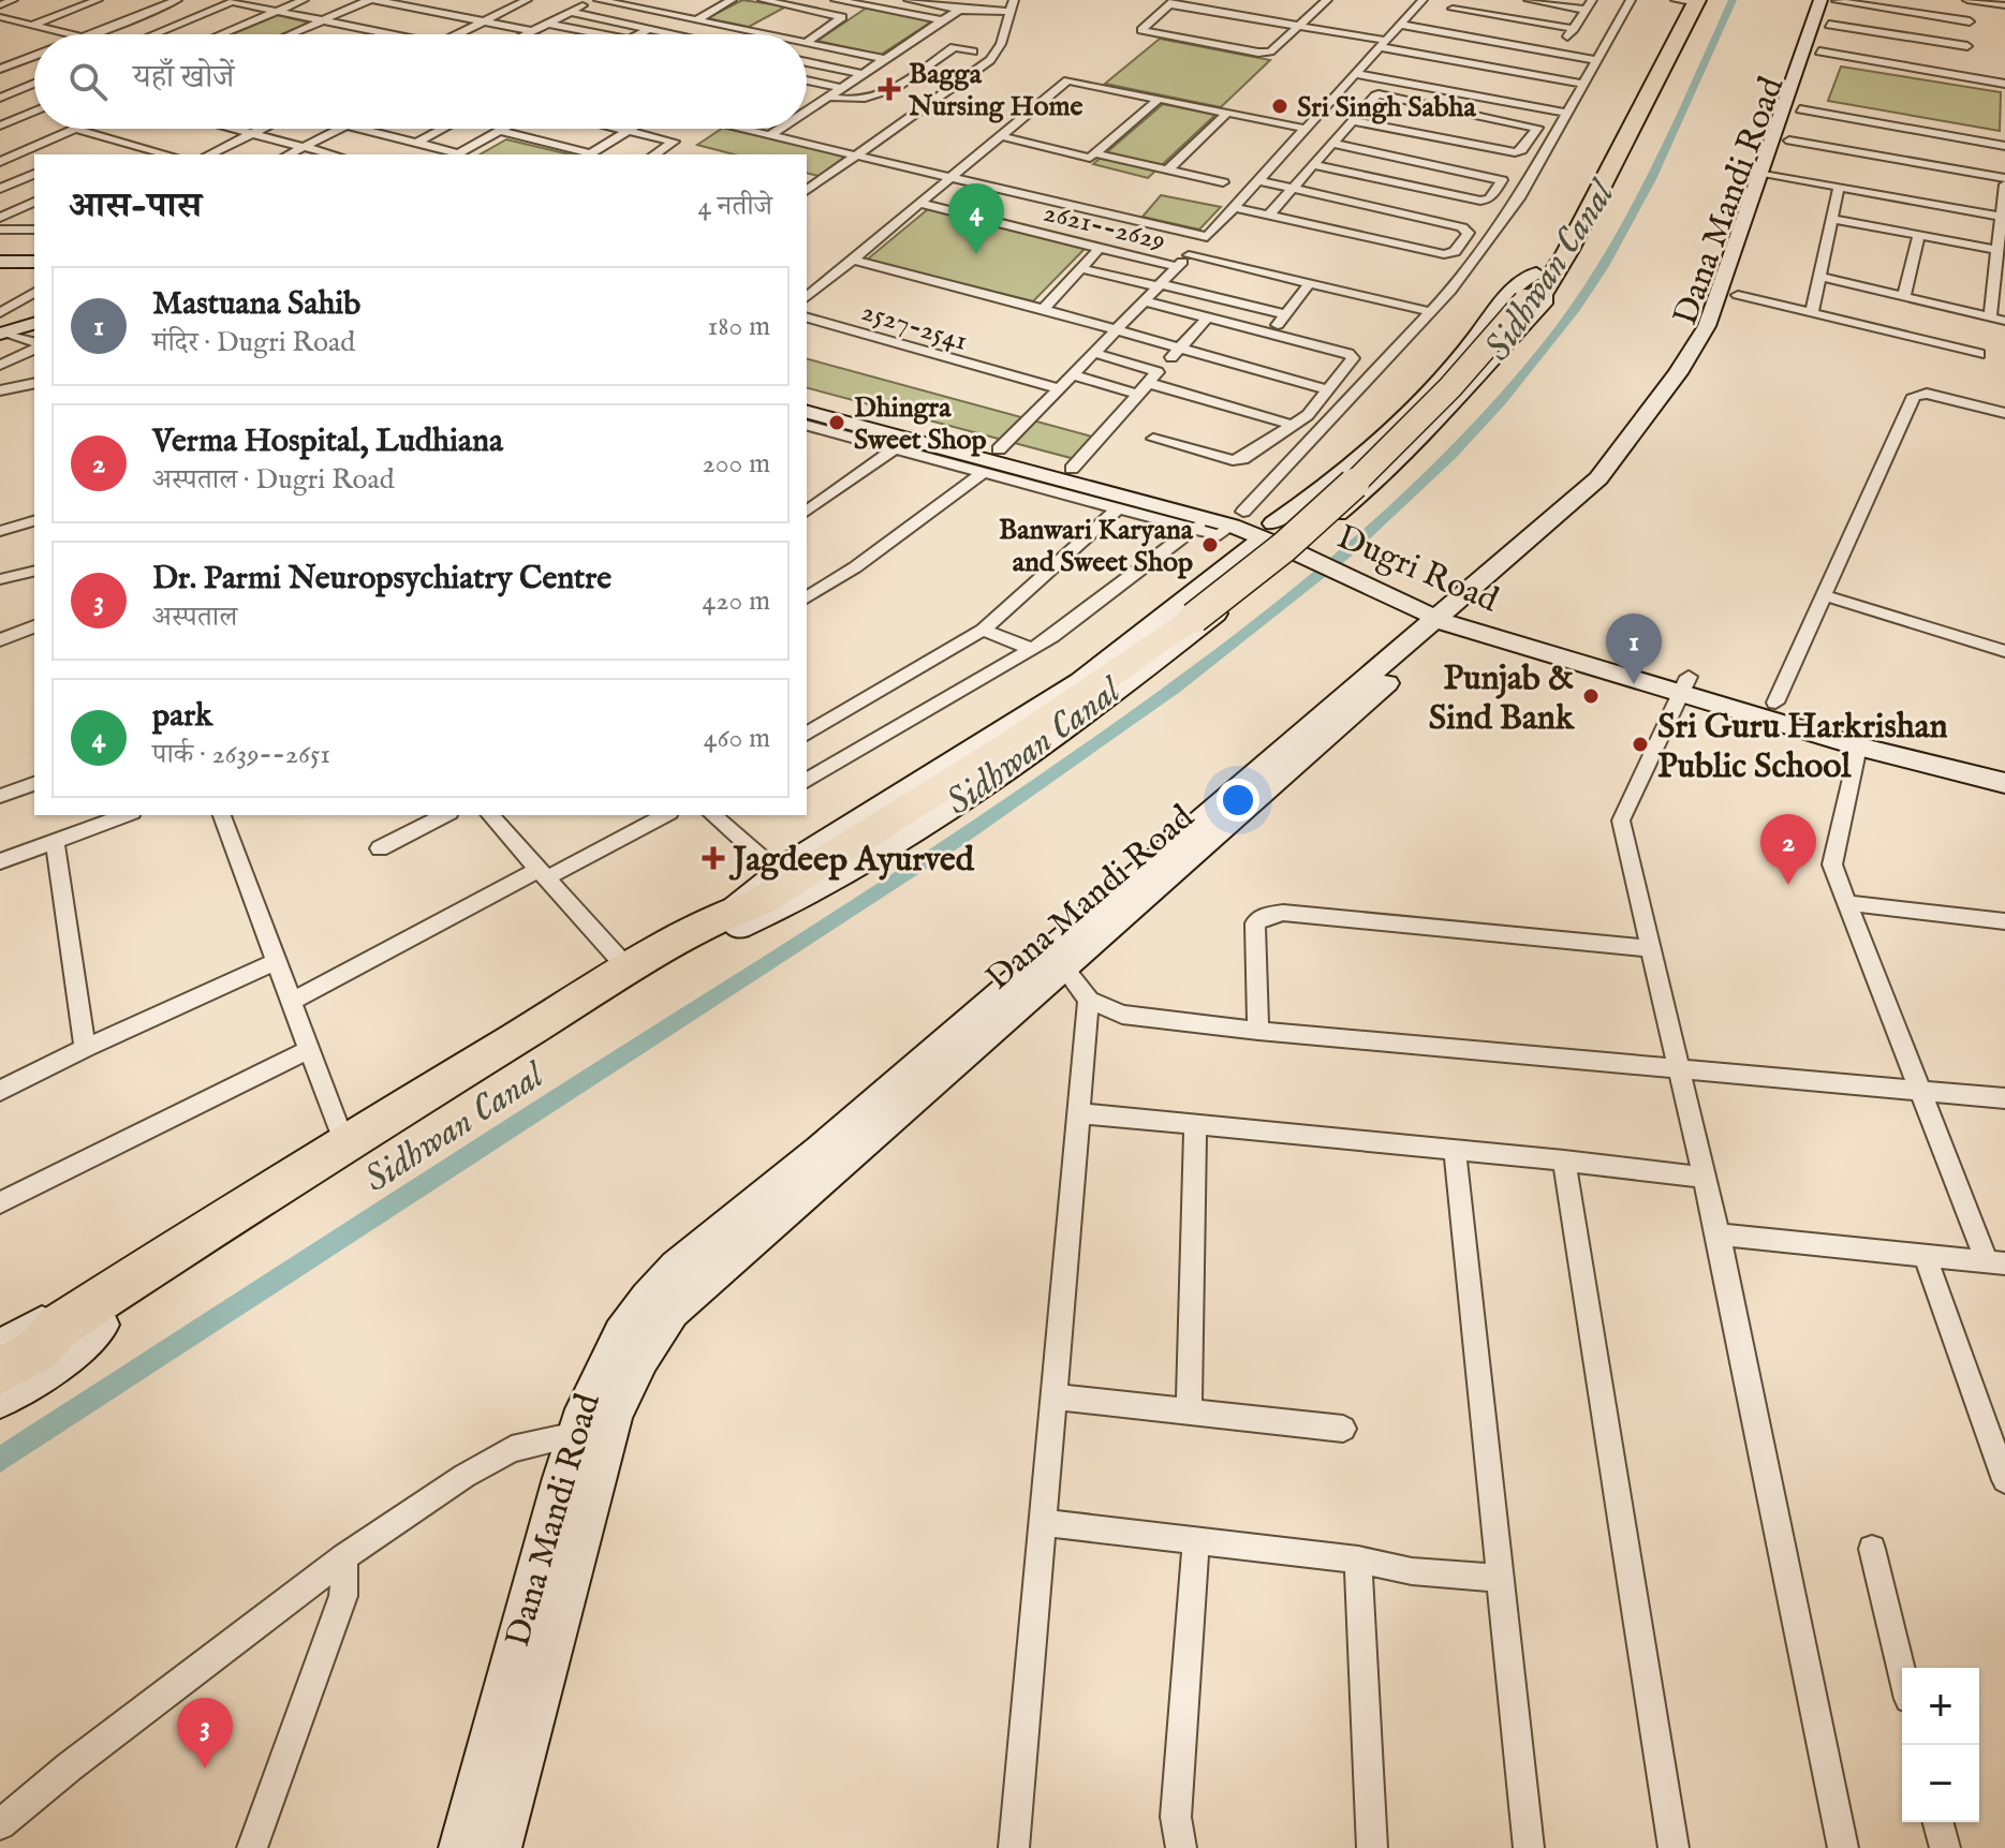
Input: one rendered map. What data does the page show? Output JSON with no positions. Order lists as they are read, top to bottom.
{
  "streets": {
    "street": [
      "Dana Mandi Road",
      "2621--2629",
      "2527-2541",
      "Dugri Road"
    ]
  },
  "crossings": [
    ["Dana Mandi Road", "Dugri Road"]
  ],
  "water": ["Sidhwan Canal"],
  "places": {
    "health": ["Bagga Nursing Home", "Jagdeep Ayurved"],
    "other": [
      "Sri Singh Sabha",
      "Dhingra Sweet Shop",
      "Banwari Karyana and Sweet Shop",
      "Punjab & Sind Bank",
      "Sri Guru Harkrishan Public School"
    ]
  },
  "page": {
    "search": "यहाँ खोजें",
    "heading": ["आस-पास", "4 नतीजे"],
    "pins": [
      "4",
      "1",
      "2",
      "3"
    ],
    "list": [
      {
        "mark": "1",
        "name": "Mastuana Sahib",
        "note": "मंदिर · Dugri Road",
        "value": "180 m"
      },
      {
        "mark": "2",
        "name": "Verma Hospital, Ludhiana",
        "note": "अस्पताल · Dugri Road",
        "value": "200 m"
      },
      {
        "mark": "3",
        "name": "Dr. Parmi Neuropsychiatry Centre",
        "note": "अस्पताल",
        "value": "420 m"
      },
      {
        "mark": "4",
        "name": "park",
        "note": "पार्क · 2639--2651",
        "value": "460 m"
      }
    ],
    "map_buttons": ["+", "−"]
  }
}
